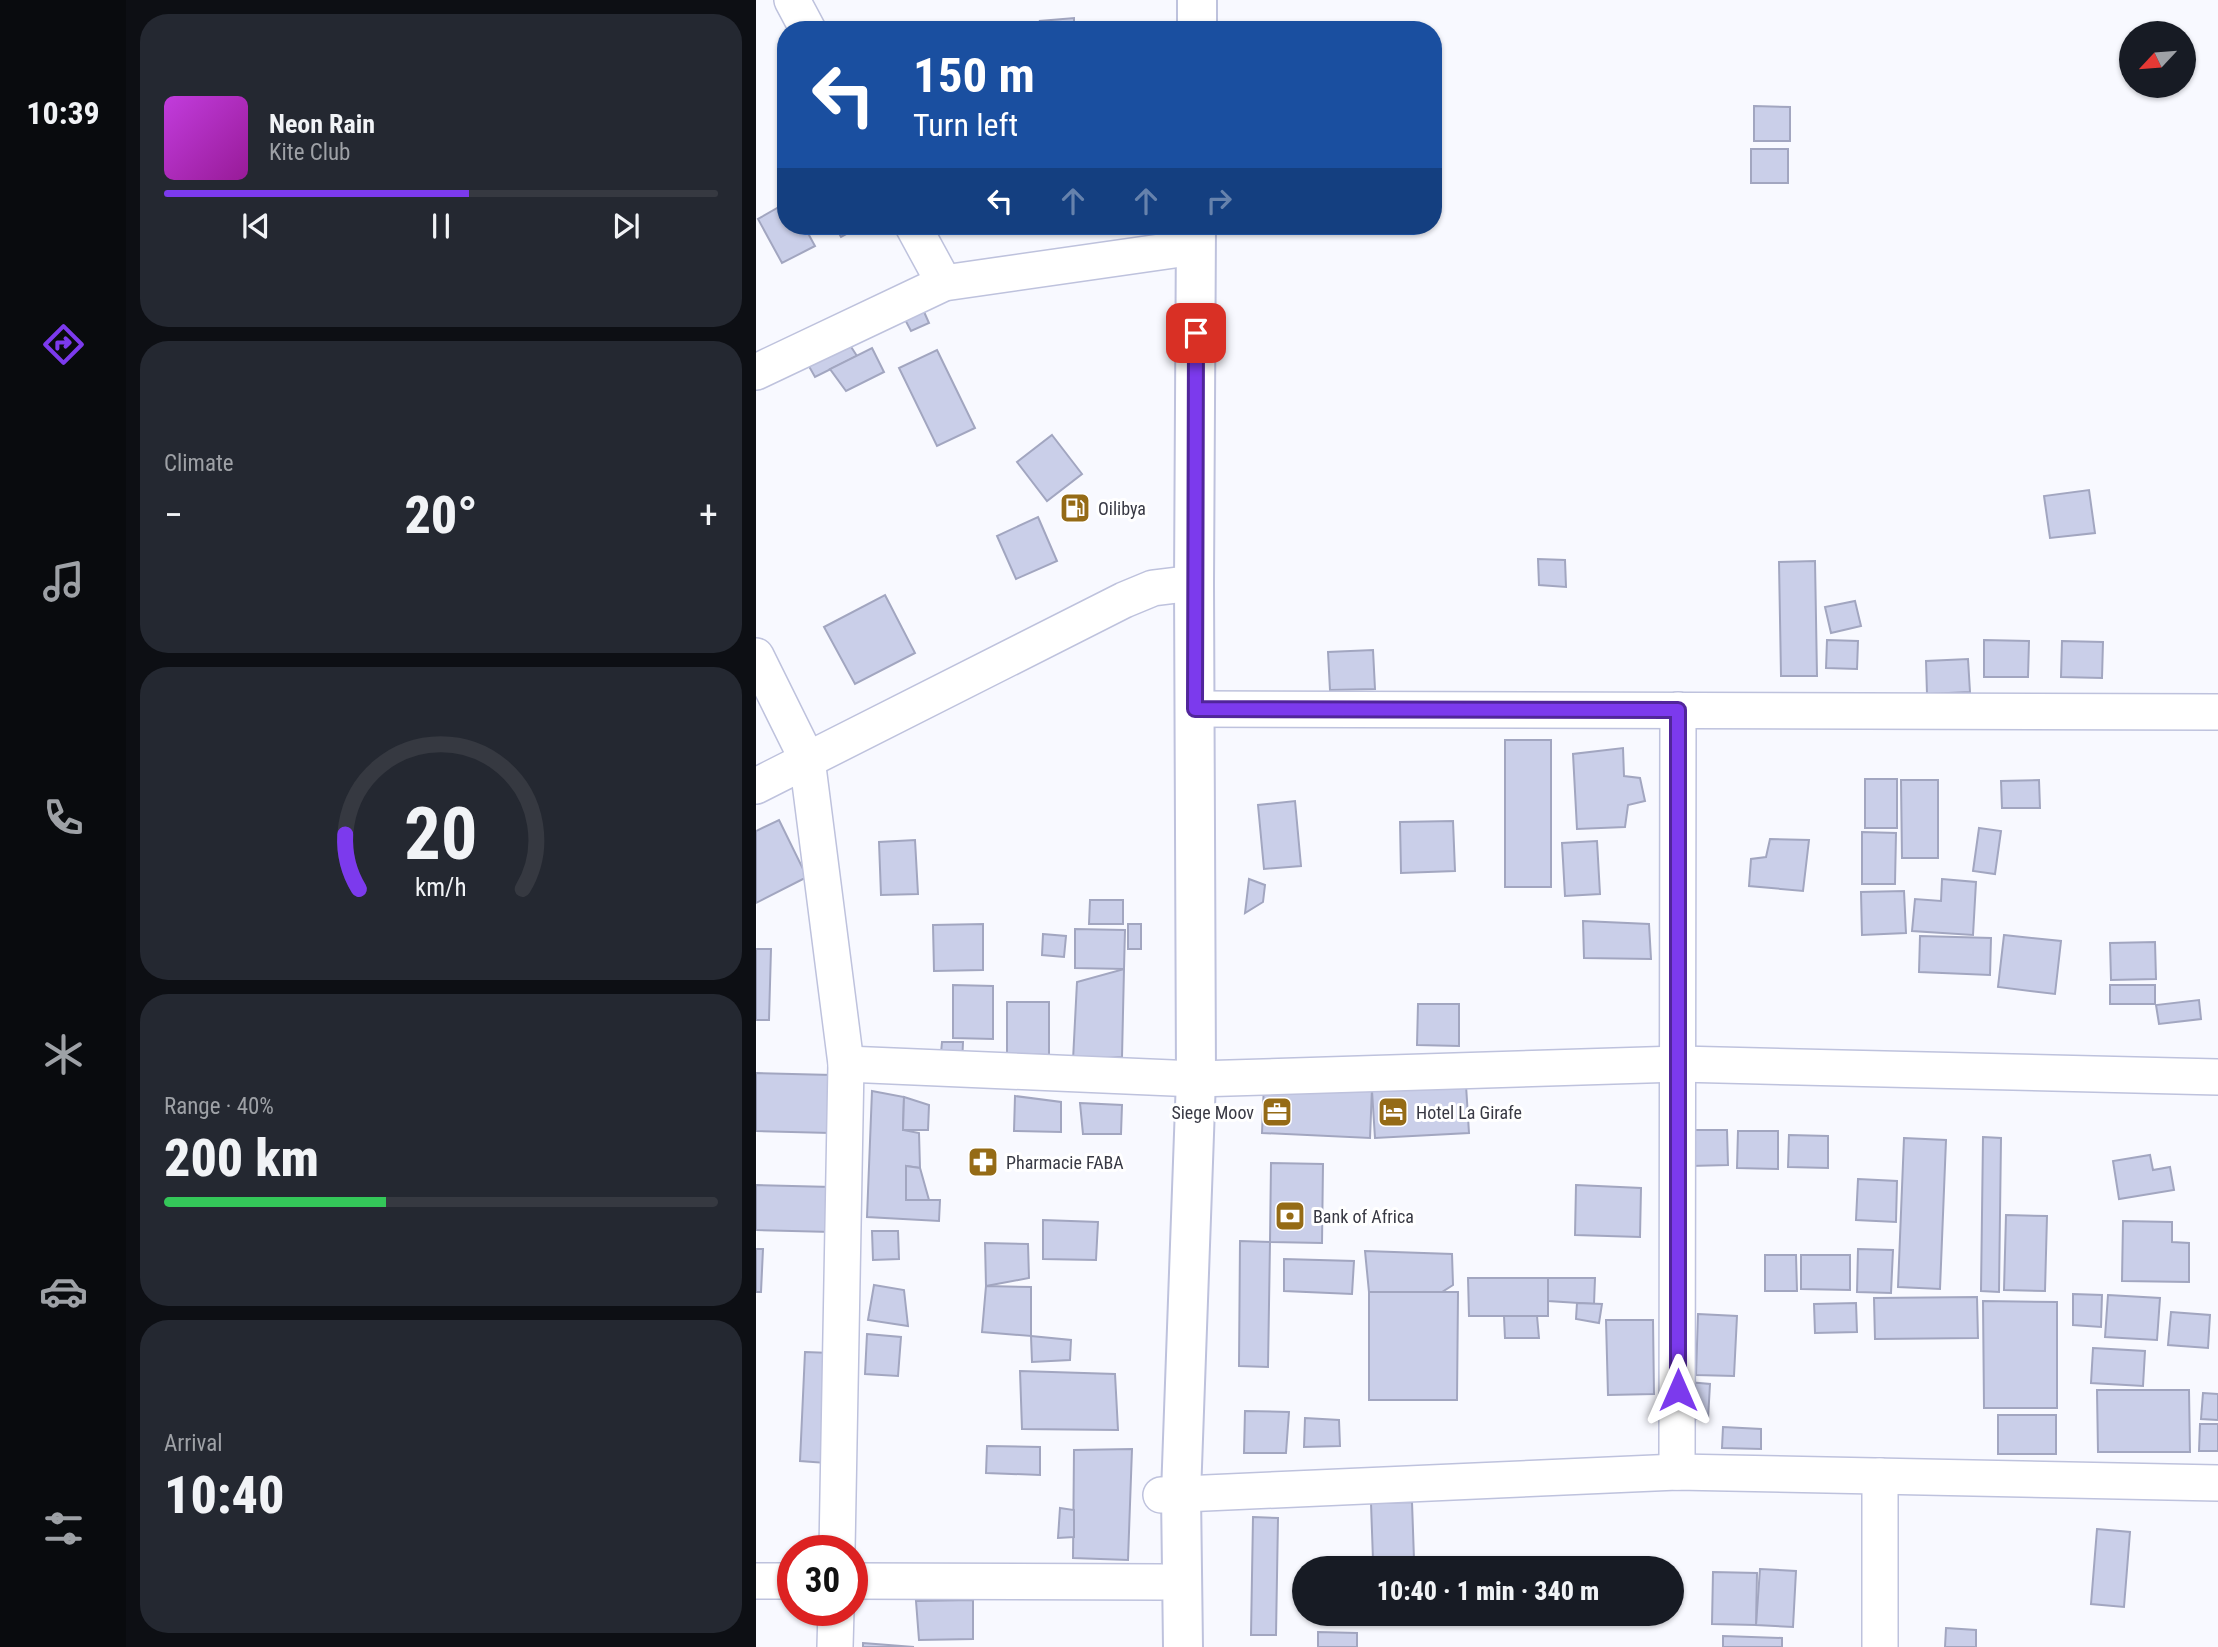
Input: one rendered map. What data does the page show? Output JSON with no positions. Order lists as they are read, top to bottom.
{
  "places": {
    "fuel station": ["Oilibya"],
    "office": ["Siege Moov"],
    "hotel": ["Hotel La Girafe"],
    "pharmacy": ["Pharmacie FABA"],
    "bank": ["Bank of Africa"]
  },
  "north": "bottom left",
  "page": {
    "tabs": "10:39",
    "turn": ["150 m", "Turn left"],
    "song": ["Neon Rain", "Kite Club"],
    "tile": [
      "Climate",
      ["Range · 40%", "200 km"],
      ["Arrival", "10:40"]
    ],
    "heat": ["−", "20°", "+"],
    "limit": "30",
    "trip": "10:40 · 1 min · 340 m",
    "gauge": ["20", "km/h"]
  }
}
